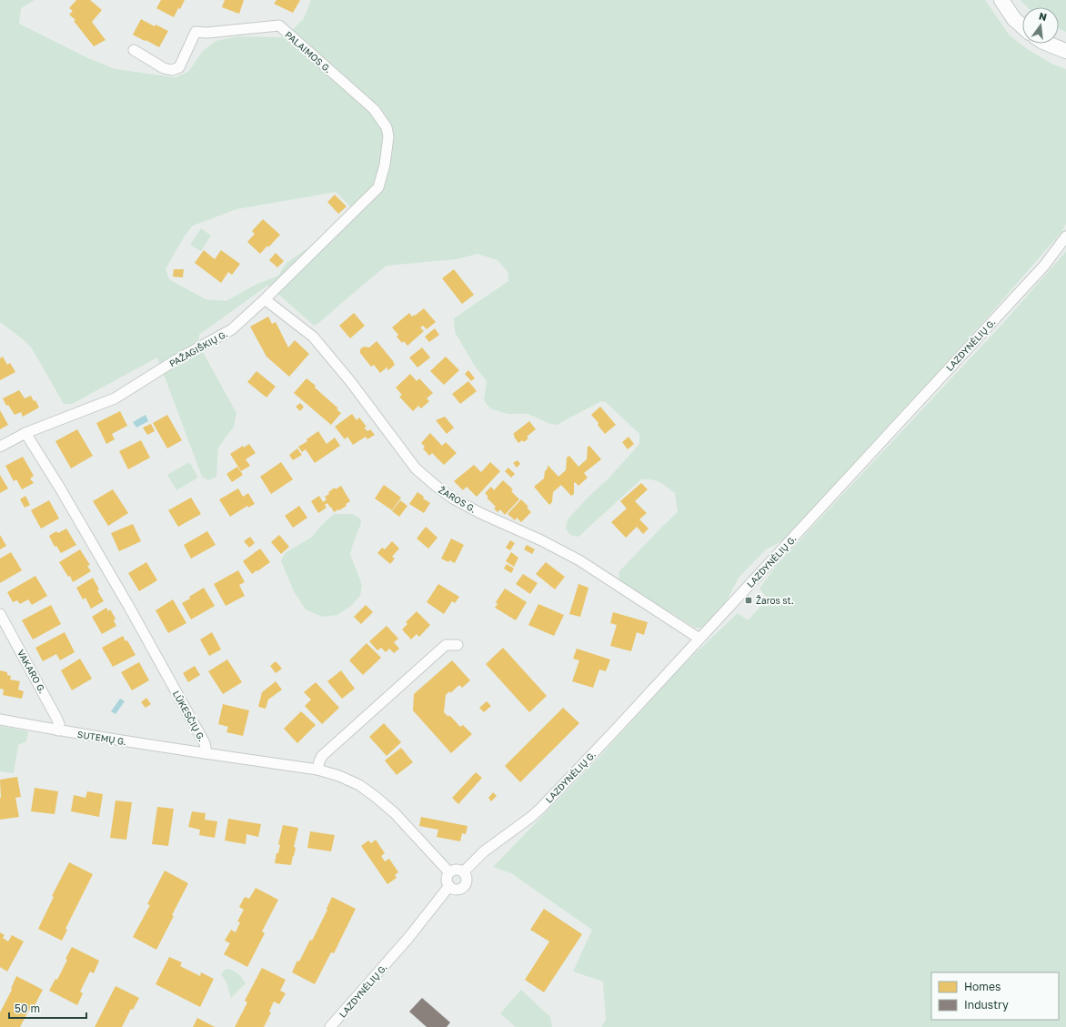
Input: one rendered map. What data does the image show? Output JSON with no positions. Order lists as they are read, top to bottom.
{
  "streets": {
    "street": [
      "PALAIMOS G.",
      "LAZDYNĖLIŲ G.",
      "PAŽAGIŠKIŲ G.",
      "ŽAROS G.",
      "VAKARO G.",
      "LŪKESČIŲ G.",
      "SUTEMŲ G."
    ]
  },
  "crossings": [
    ["PALAIMOS G.", "PAŽAGIŠKIŲ G."],
    ["LAZDYNĖLIŲ G.", "ŽAROS G."],
    ["LAZDYNĖLIŲ G.", "LŪKESČIŲ G."],
    ["PAŽAGIŠKIŲ G.", "ŽAROS G."],
    ["PAŽAGIŠKIŲ G.", "LŪKESČIŲ G."],
    ["VAKARO G.", "SUTEMŲ G."],
    ["LŪKESČIŲ G.", "SUTEMŲ G."]
  ],
  "places": {
    "transit": ["Žaros st."]
  },
  "legend": ["Homes", "Industry"],
  "scale_bar": "50 m",
  "north": "top"
}
